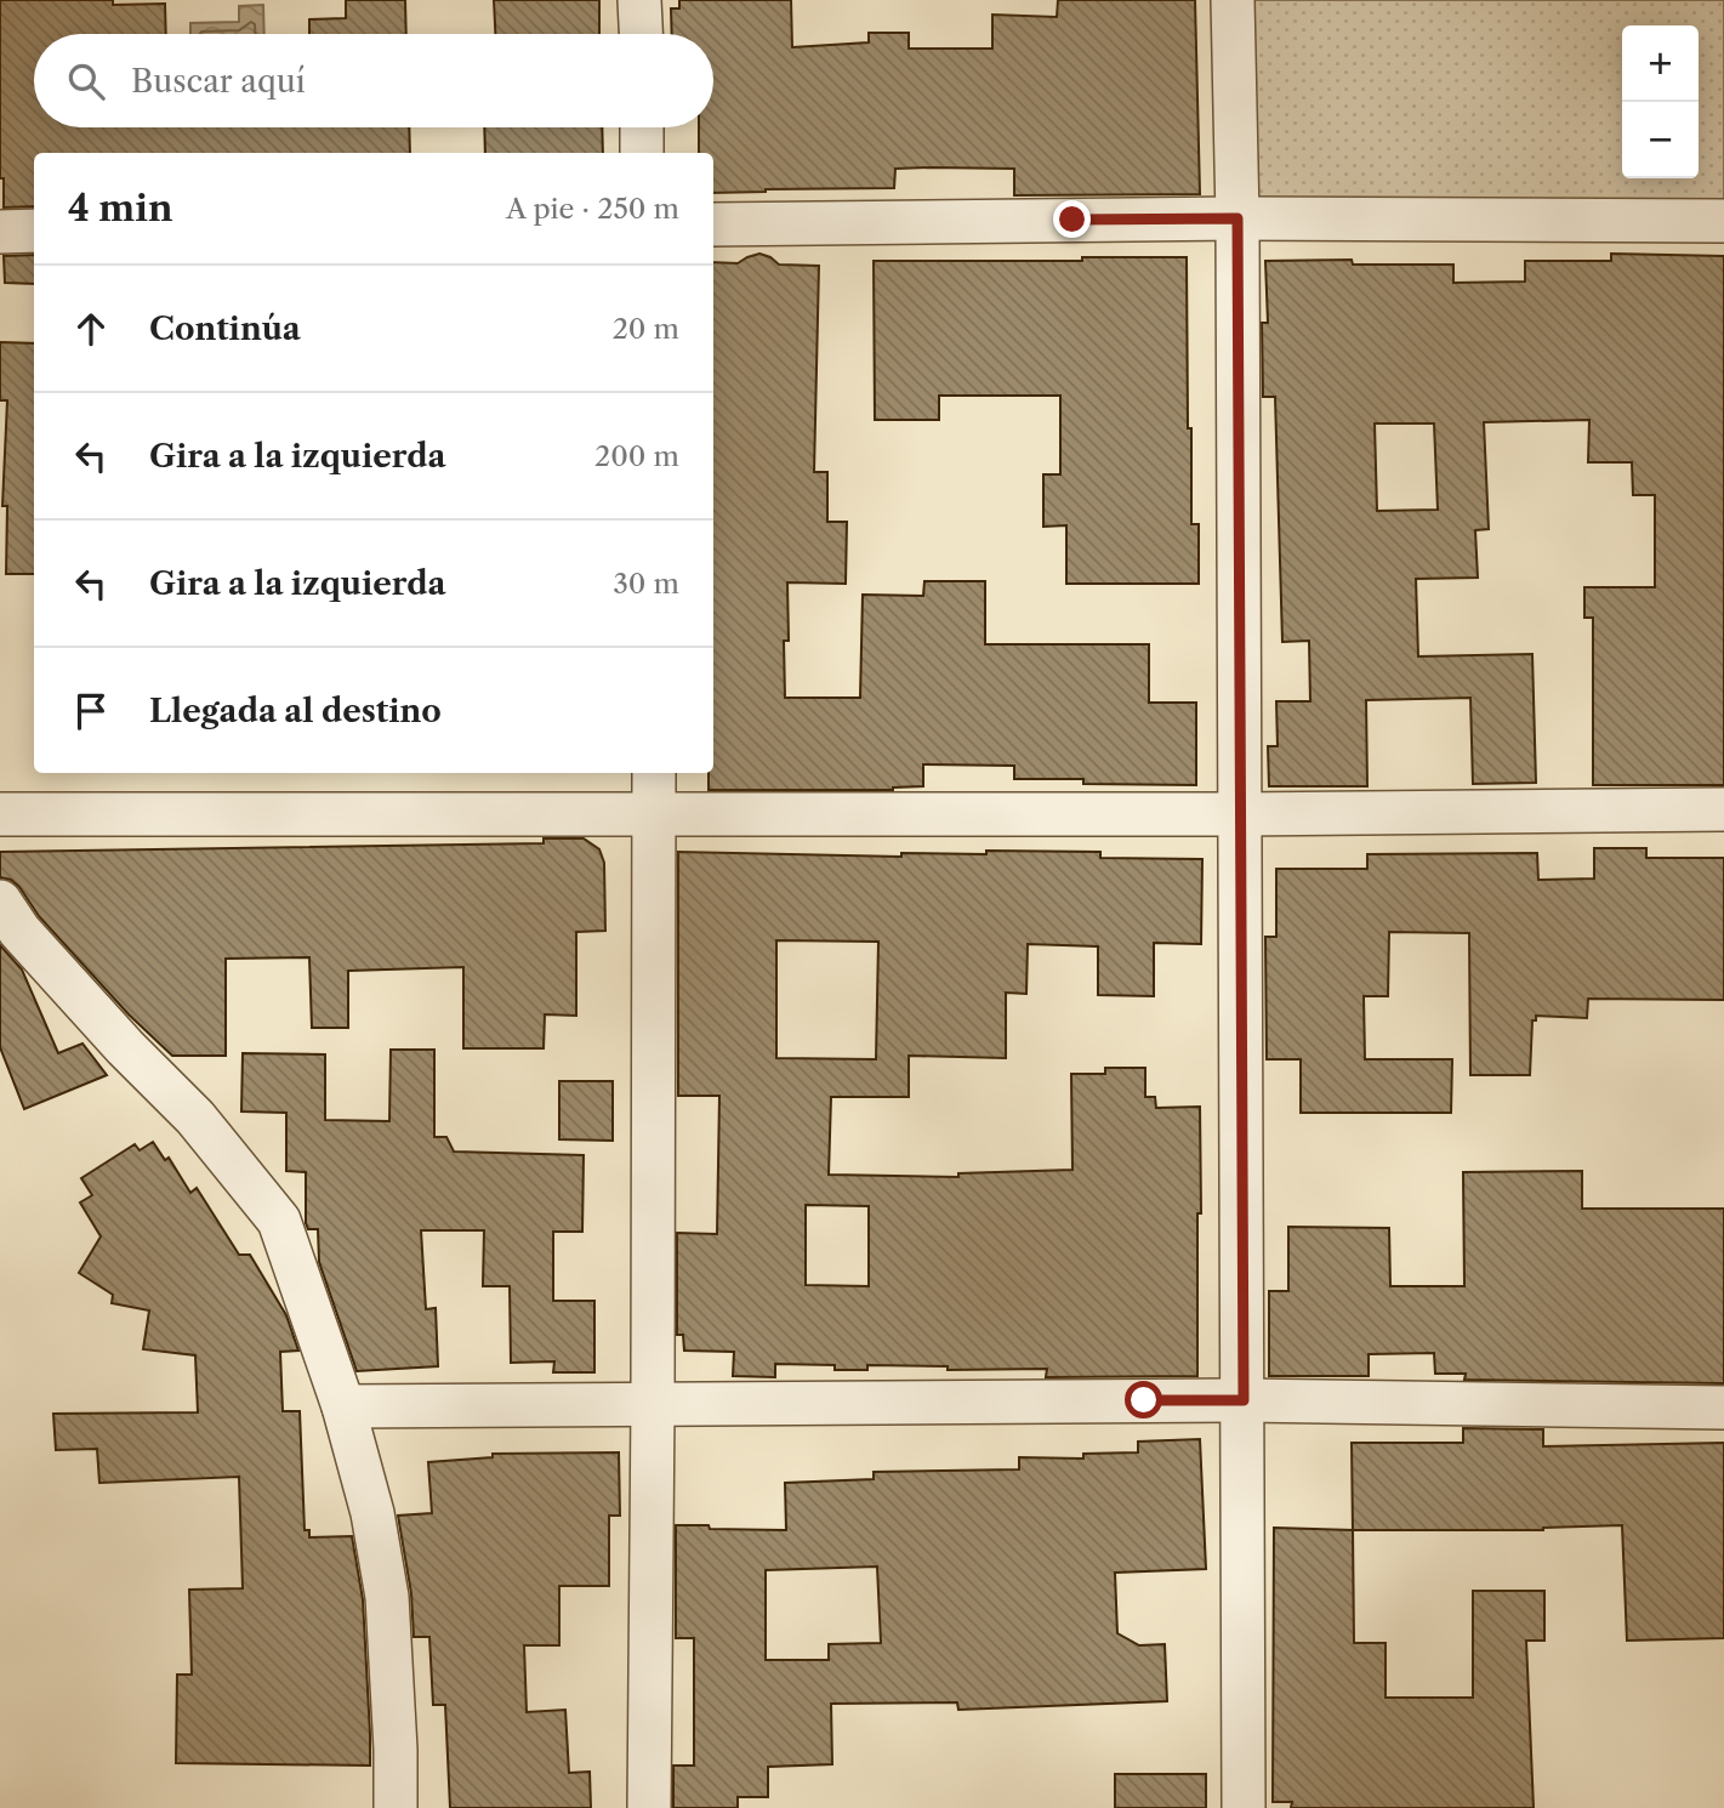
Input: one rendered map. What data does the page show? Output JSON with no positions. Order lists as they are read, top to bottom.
{
  "page": {
    "map_buttons": ["+", "−"],
    "search": "Buscar aquí",
    "heading": ["4 min", "A pie · 250 m"],
    "list": [
      ["Continúa", "20 m"],
      ["Gira a la izquierda", "200 m"],
      ["Gira a la izquierda", "30 m"],
      "Llegada al destino"
    ]
  }
}
